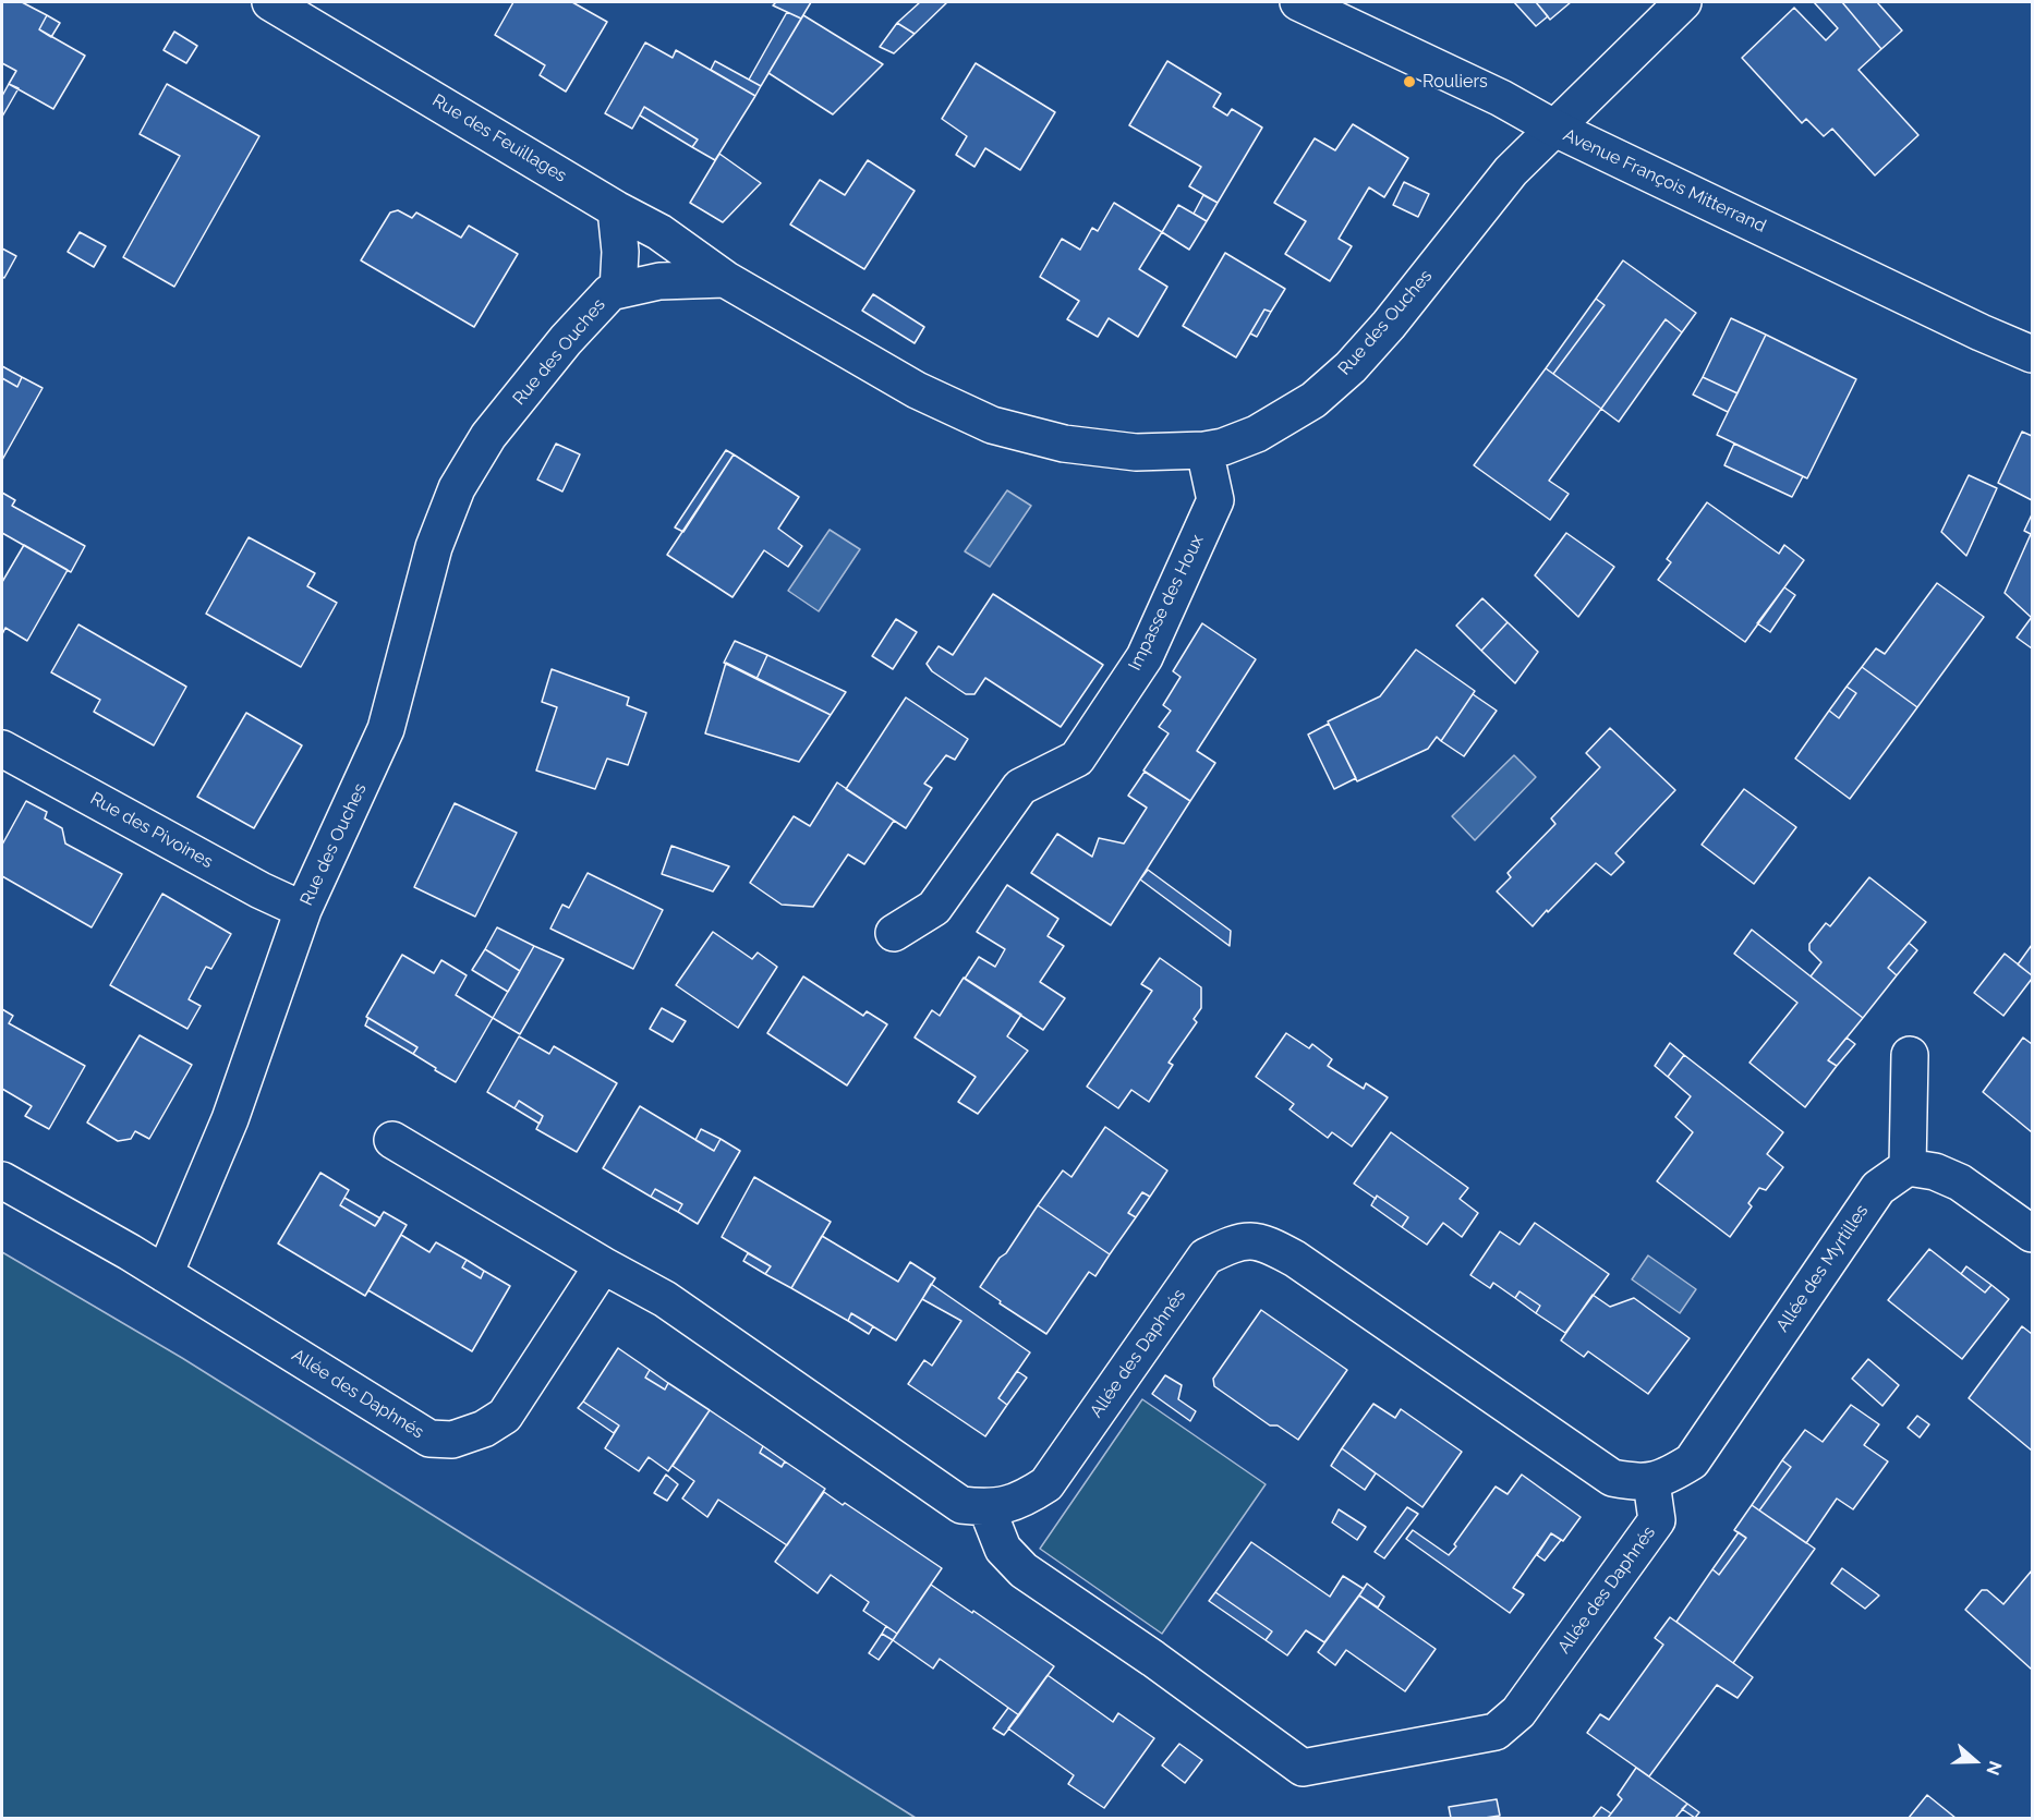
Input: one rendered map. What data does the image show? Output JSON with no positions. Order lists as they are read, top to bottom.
{
  "streets": {
    "street": [
      "Rue des Feuillages",
      "Avenue François Mitterrand",
      "Rue des Ouches",
      "Impasse des Houx",
      "Rue des Pivoines",
      "Allée des Myrtilles",
      "Allée des Daphnés"
    ]
  },
  "crossings": [
    ["Rue des Feuillages", "Rue des Ouches"],
    ["Avenue François Mitterrand", "Rue des Ouches"],
    ["Rue des Ouches", "Impasse des Houx"],
    ["Rue des Ouches", "Rue des Pivoines"],
    ["Rue des Ouches", "Allée des Daphnés"],
    ["Allée des Myrtilles", "Allée des Daphnés"]
  ],
  "places": ["Rouliers"],
  "north": "right"
}
